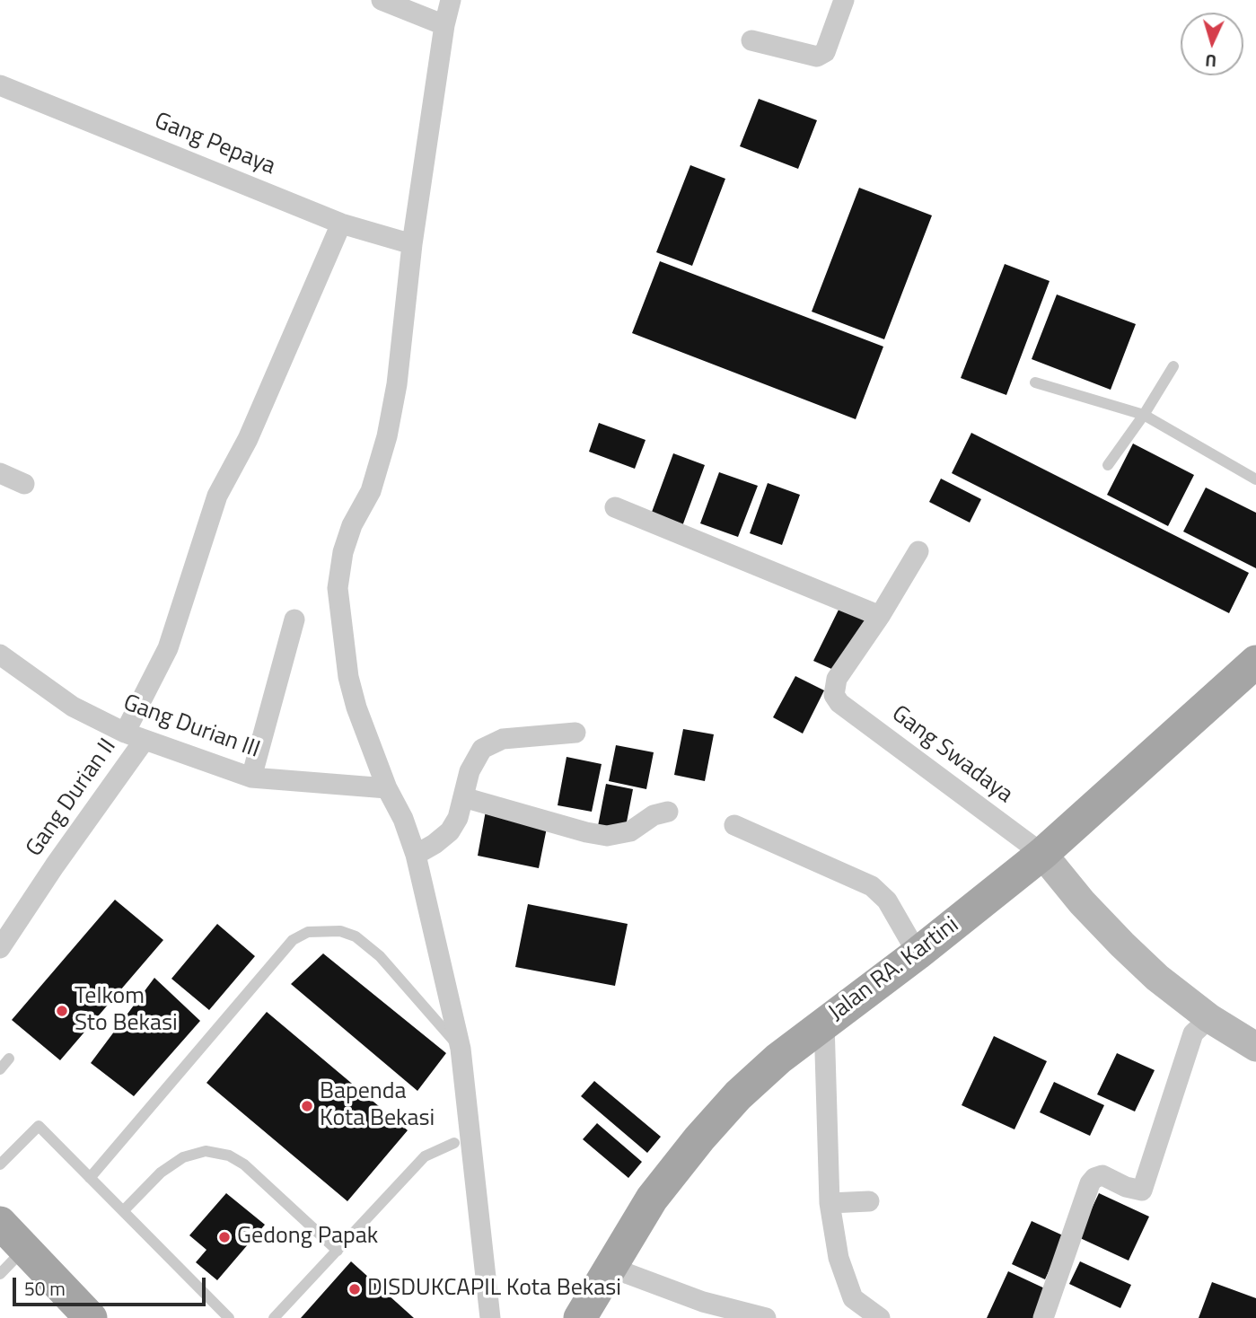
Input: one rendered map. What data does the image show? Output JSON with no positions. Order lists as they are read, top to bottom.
{
  "streets": {
    "main road": ["Jalan RA. Kartini"],
    "street": [
      "Gang Pepaya",
      "Gang Durian III",
      "Gang Swadaya",
      "Gang Durian II"
    ]
  },
  "crossings": [
    ["Gang Pepaya", "Gang Durian II"],
    ["Gang Durian III", "Gang Durian II"],
    ["Gang Swadaya", "Jalan RA. Kartini"]
  ],
  "places": [
    "Telkom Sto Bekasi",
    "Bapenda Kota Bekasi",
    "Gedong Papak",
    "DISDUKCAPIL Kota Bekasi"
  ],
  "scale_bar": "50 m",
  "north": "bottom"
}
